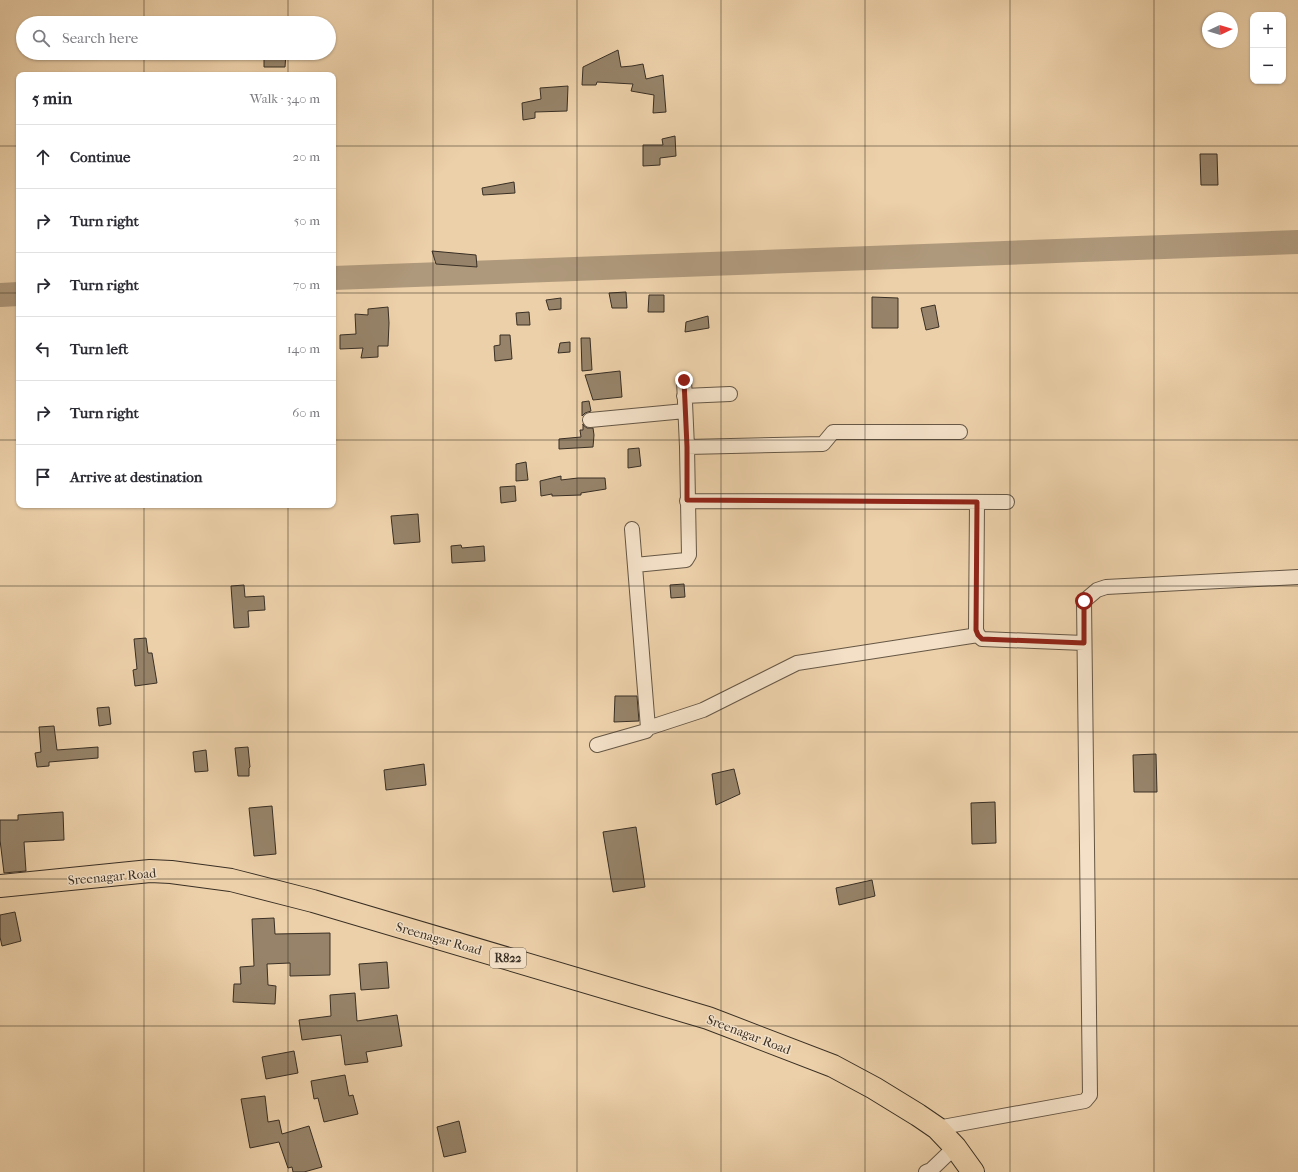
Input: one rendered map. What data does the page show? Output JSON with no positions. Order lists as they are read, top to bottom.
{
  "streets": {
    "main road": ["Sreenagar Road", "R822"]
  },
  "north": "right",
  "page": {
    "map_buttons": ["+", "−"],
    "search": "Search here",
    "heading": ["5 min", "Walk · 340 m"],
    "list": [
      ["Continue", "20 m"],
      ["Turn right", "50 m"],
      ["Turn right", "70 m"],
      ["Turn left", "140 m"],
      ["Turn right", "60 m"],
      "Arrive at destination"
    ]
  }
}
